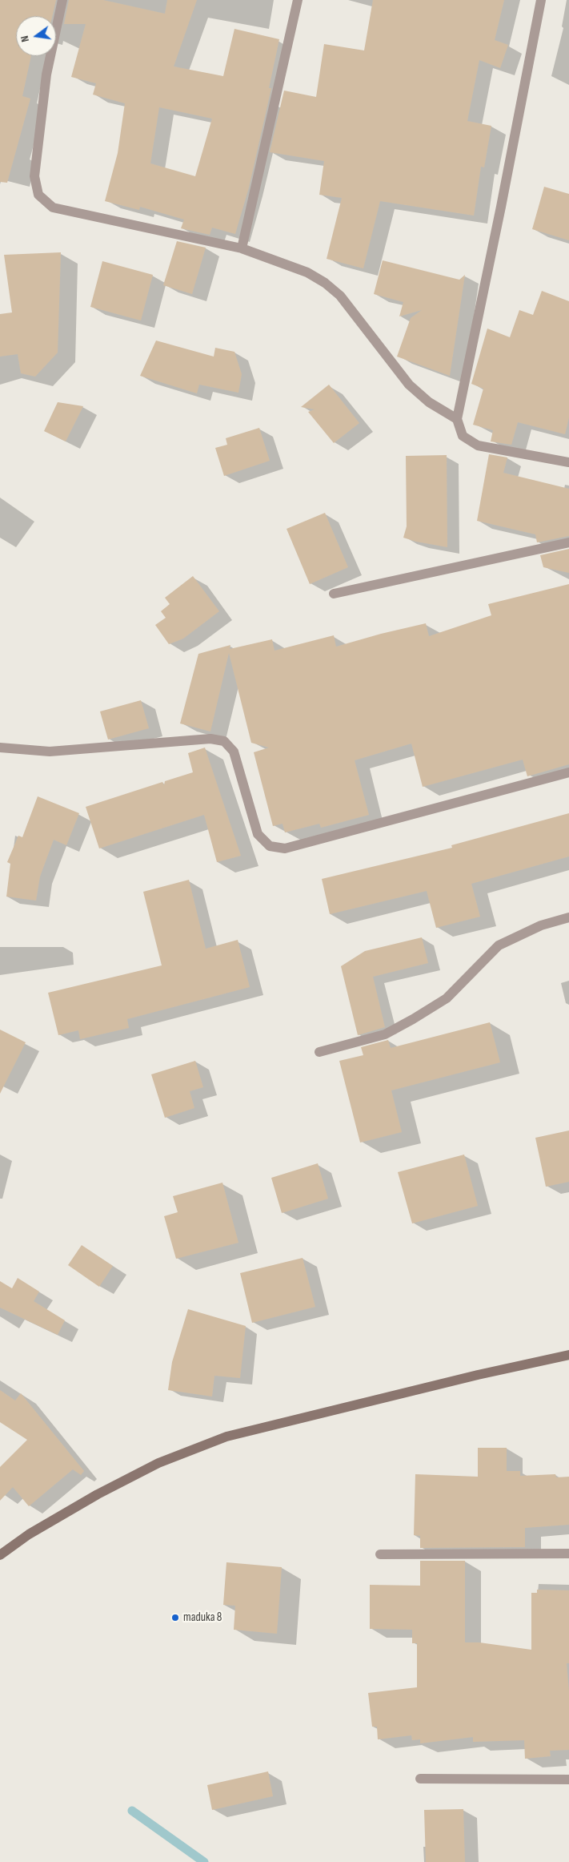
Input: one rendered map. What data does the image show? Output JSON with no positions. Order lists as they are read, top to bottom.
{
  "places": ["maduka 8"],
  "north": "left"
}
